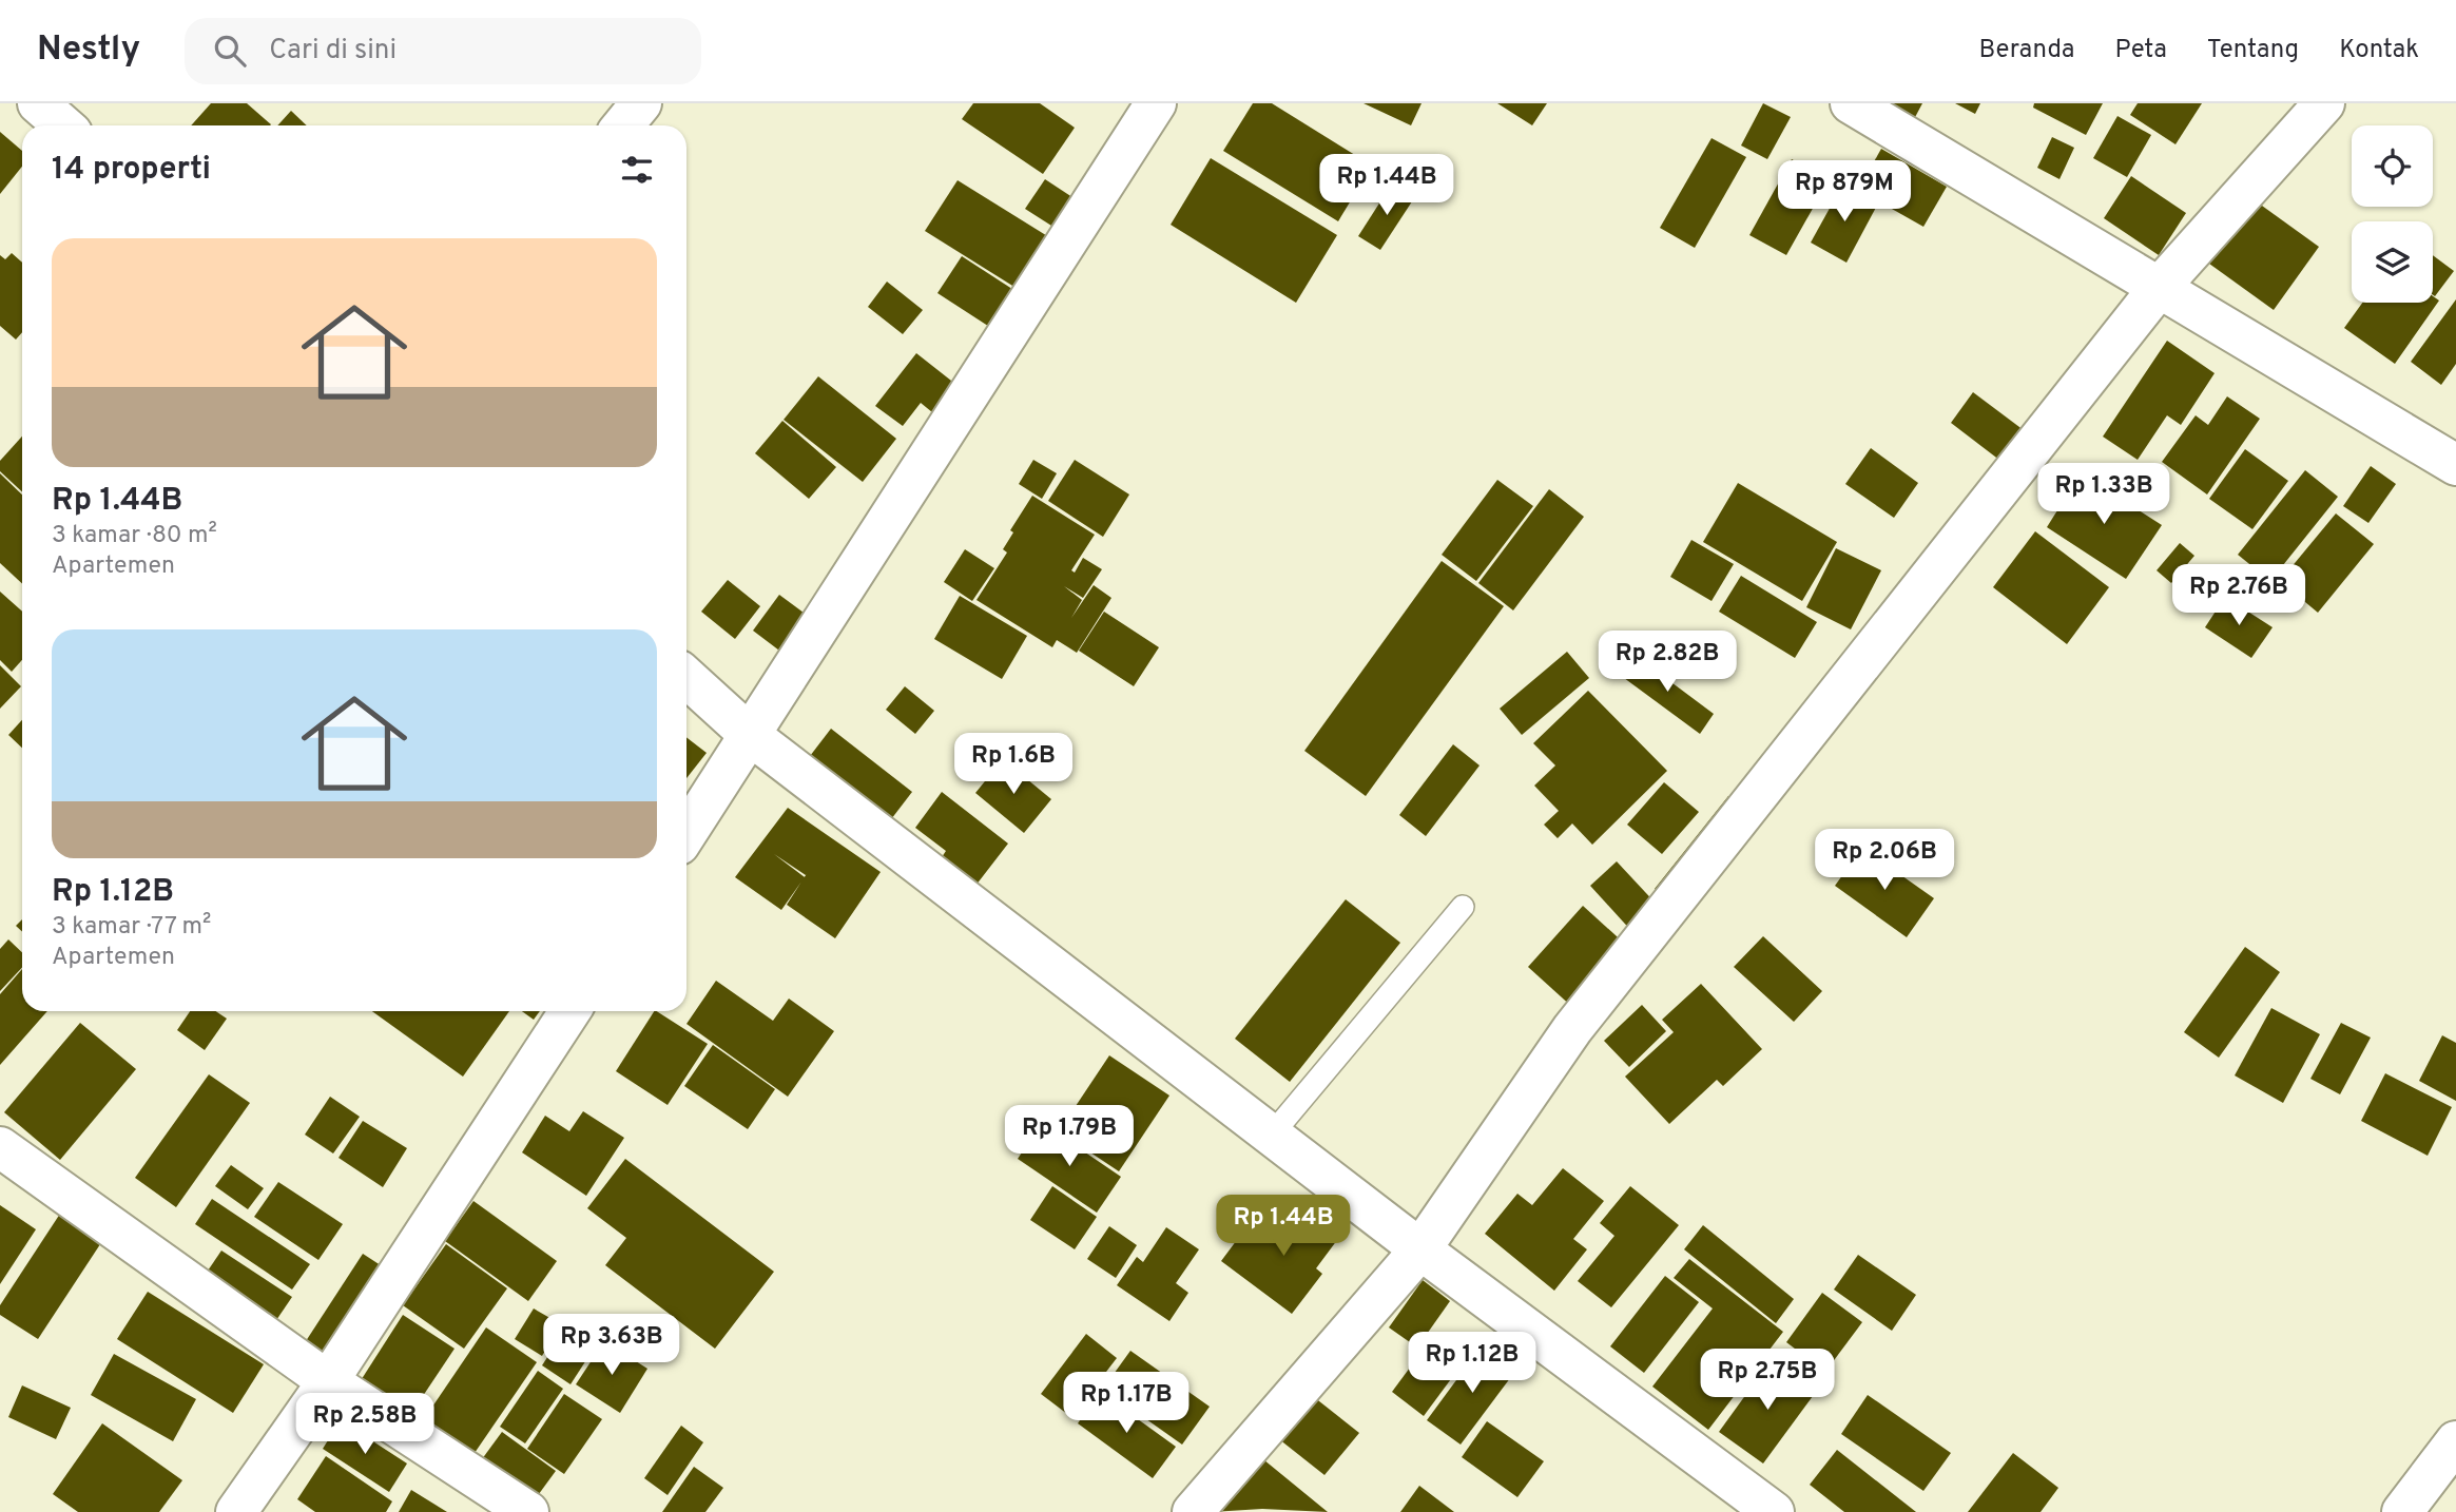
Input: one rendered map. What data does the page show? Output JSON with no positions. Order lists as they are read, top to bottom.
{
  "page": {
    "header": "Nestly",
    "search": "Cari di sini",
    "nav": [
      "Beranda",
      "Peta",
      "Tentang",
      "Kontak"
    ],
    "heading": "14 properti",
    "price": [
      "Rp 1.44B",
      "Rp 879M",
      "Rp 1.33B",
      "Rp 2.76B",
      "Rp 2.82B",
      "Rp 1.6B",
      "Rp 2.06B",
      "Rp 1.79B",
      "Rp 1.44B",
      "Rp 3.63B",
      "Rp 1.12B",
      "Rp 2.75B",
      "Rp 1.17B",
      "Rp 2.58B"
    ],
    "list": [
      {
        "name": "Rp 1.44B",
        "note": "3 kamar · 80 m² · Apartemen"
      },
      {
        "name": "Rp 1.12B",
        "note": "3 kamar · 77 m² · Apartemen"
      }
    ]
  }
}
